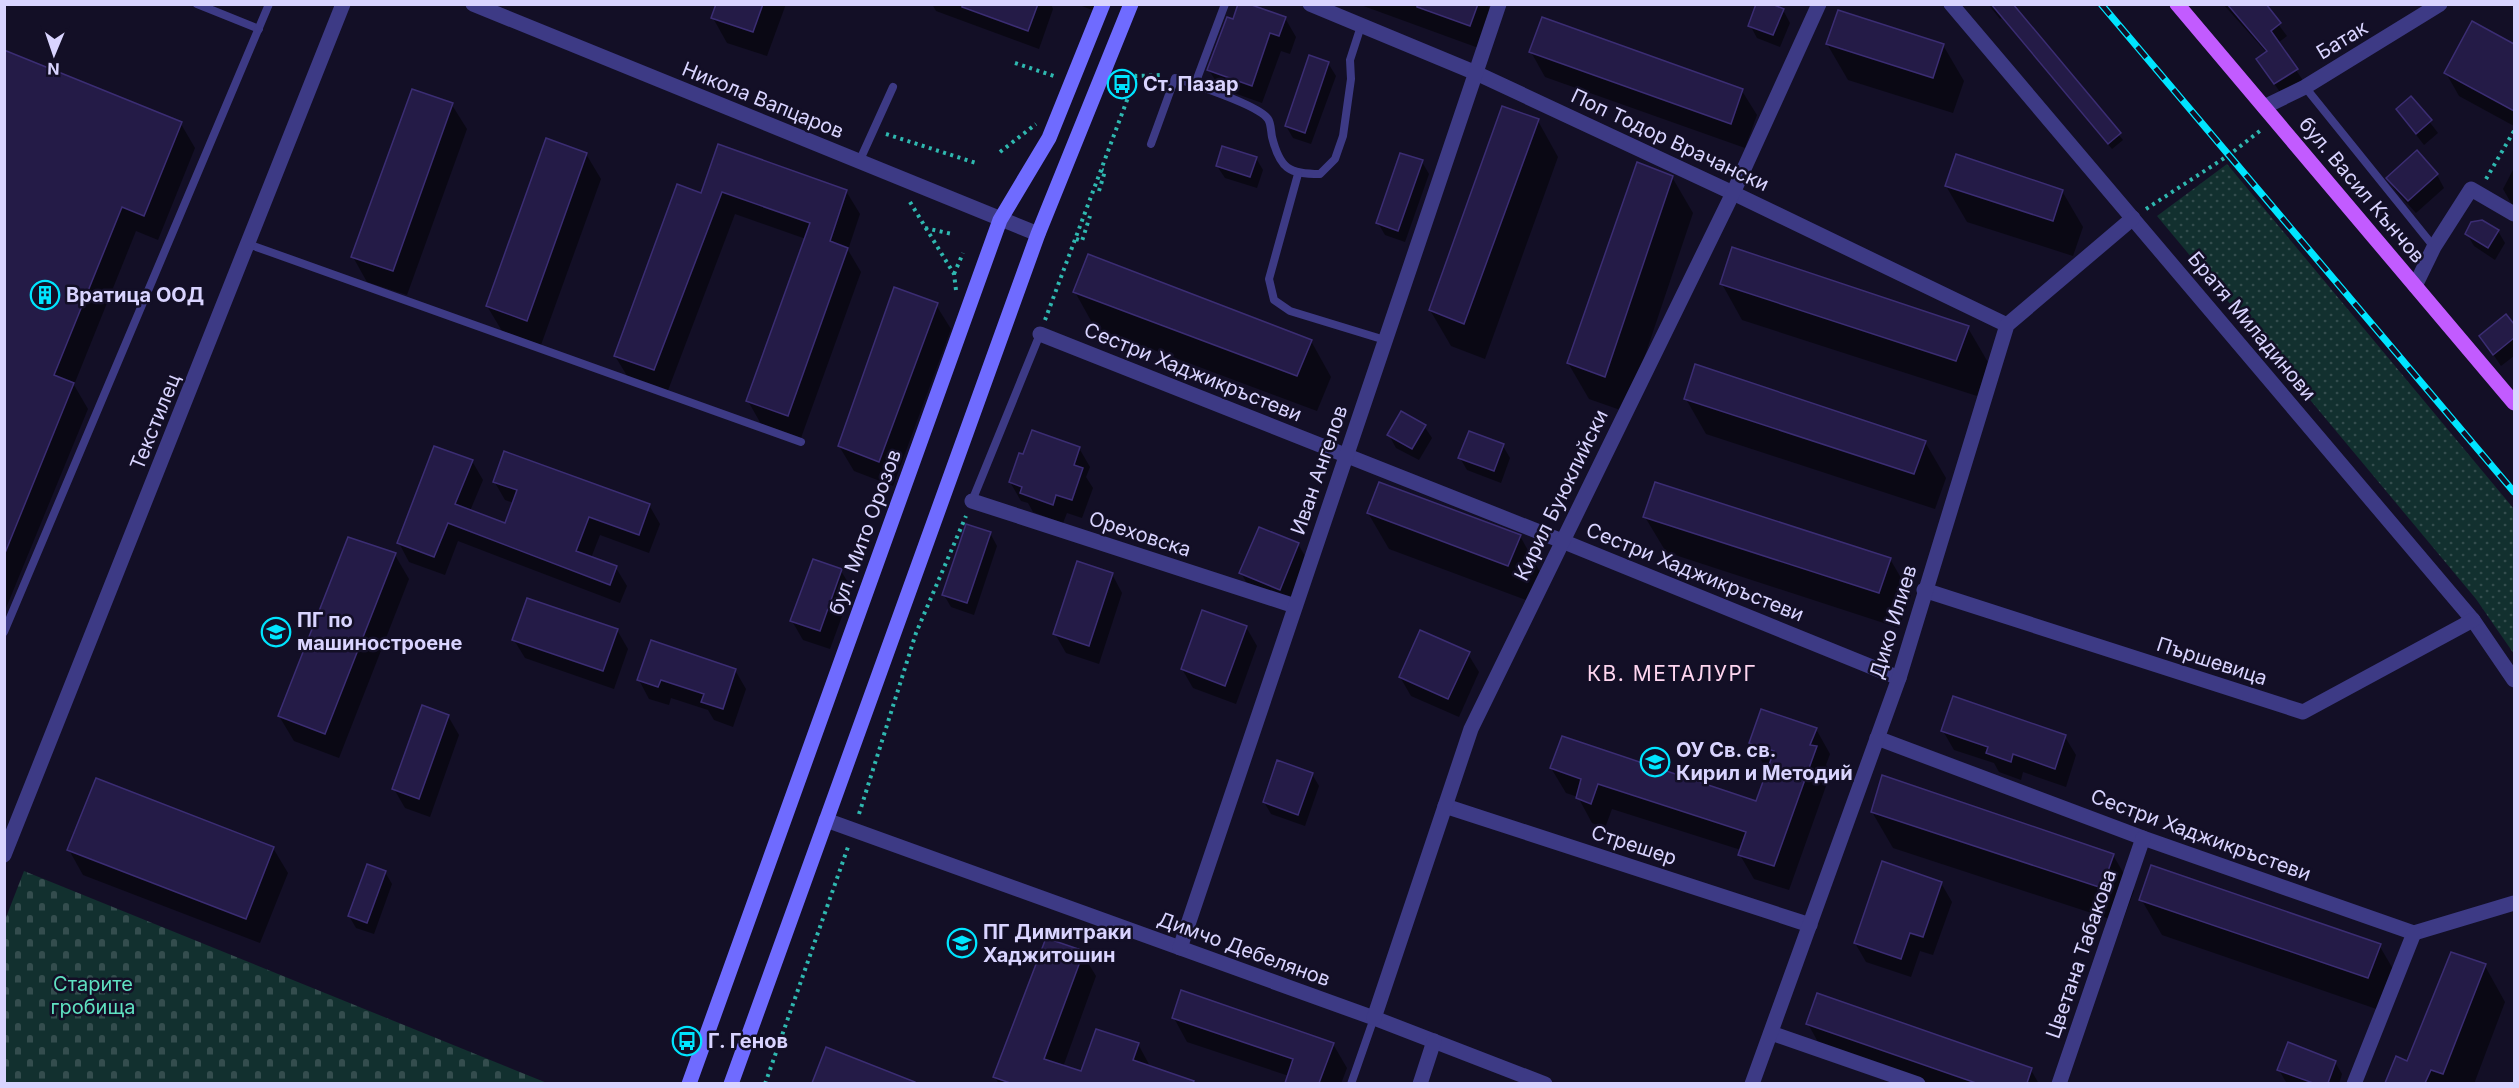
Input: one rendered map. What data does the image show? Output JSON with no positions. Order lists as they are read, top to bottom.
{
  "streets": {
    "main road": ["бул. Васил Кънчов", "бул. Мито Орозов"],
    "street": [
      "Батак",
      "Никола Вапцаров",
      "Поп Тодор Врачански",
      "Братя Миладинови",
      "Сестри Хаджикръстеви",
      "Текстилец",
      "Иван Ангелов",
      "Кирил Буюклийски",
      "Ореховска",
      "Дико Илиев",
      "Пършевица",
      "Стрешер",
      "Димчо Дебелянов",
      "Цветана Табакова"
    ]
  },
  "crossings": [
    ["Батак", "бул. Васил Кънчов"],
    ["Никола Вапцаров", "бул. Мито Орозов"],
    ["Поп Тодор Врачански", "Иван Ангелов"],
    ["Поп Тодор Врачански", "Кирил Буюклийски"],
    ["Поп Тодор Врачански", "Дико Илиев"],
    ["Братя Миладинови", "Пършевица"],
    ["Сестри Хаджикръстеви", "Иван Ангелов"],
    ["Сестри Хаджикръстеви", "Кирил Буюклийски"],
    ["Сестри Хаджикръстеви", "Дико Илиев"],
    ["Сестри Хаджикръстеви", "Цветана Табакова"],
    ["Иван Ангелов", "Ореховска"],
    ["Иван Ангелов", "Димчо Дебелянов"],
    ["Кирил Буюклийски", "Стрешер"],
    ["Кирил Буюклийски", "Димчо Дебелянов"],
    ["Дико Илиев", "Пършевица"],
    ["Дико Илиев", "Стрешер"]
  ],
  "districts": ["КВ. МЕТАЛУРГ"],
  "parks": ["Старите гробища"],
  "places": {
    "bus stop": ["Ст. Пазар", "Г. Генов"],
    "building": ["Вратица ООД"],
    "school or university": ["ПГ по машиностроене", "ОУ Св. св. Кирил и Методий", "ПГ Димитраки Хаджитошин"]
  },
  "north": "bottom"
}
